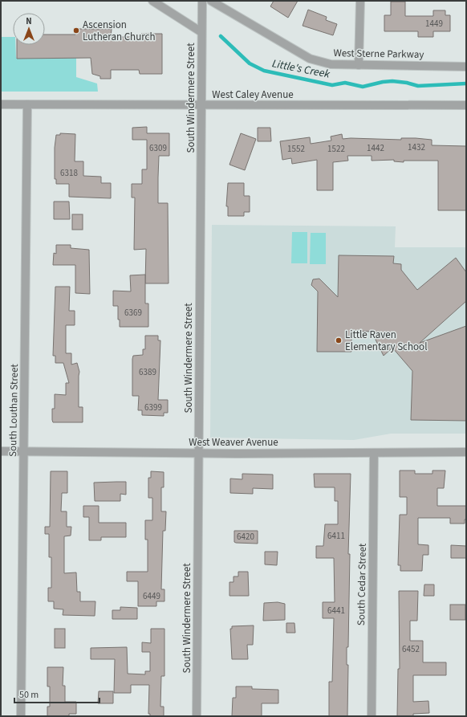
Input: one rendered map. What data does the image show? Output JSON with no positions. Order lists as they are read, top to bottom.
{
  "streets": {
    "street": [
      "West Sterne Parkway",
      "West Caley Avenue",
      "South Windermere Street",
      "South Louthan Street",
      "West Weaver Avenue",
      "South Cedar Street"
    ]
  },
  "crossings": [
    ["West Caley Avenue", "South Windermere Street"],
    ["West Caley Avenue", "South Louthan Street"],
    ["South Windermere Street", "West Weaver Avenue"],
    ["South Louthan Street", "West Weaver Avenue"],
    ["West Weaver Avenue", "South Cedar Street"]
  ],
  "water": ["Little's Creek"],
  "places": ["Ascension Lutheran Church", "Little Raven Elementary School"],
  "house_numbers": [
    "1449",
    "1432",
    "6309",
    "1442",
    "1552",
    "1522",
    "6318",
    "6369",
    "6389",
    "6399",
    "6411",
    "6420",
    "6449",
    "6441",
    "6452"
  ],
  "scale_bar": "50 m",
  "north": "top"
}
